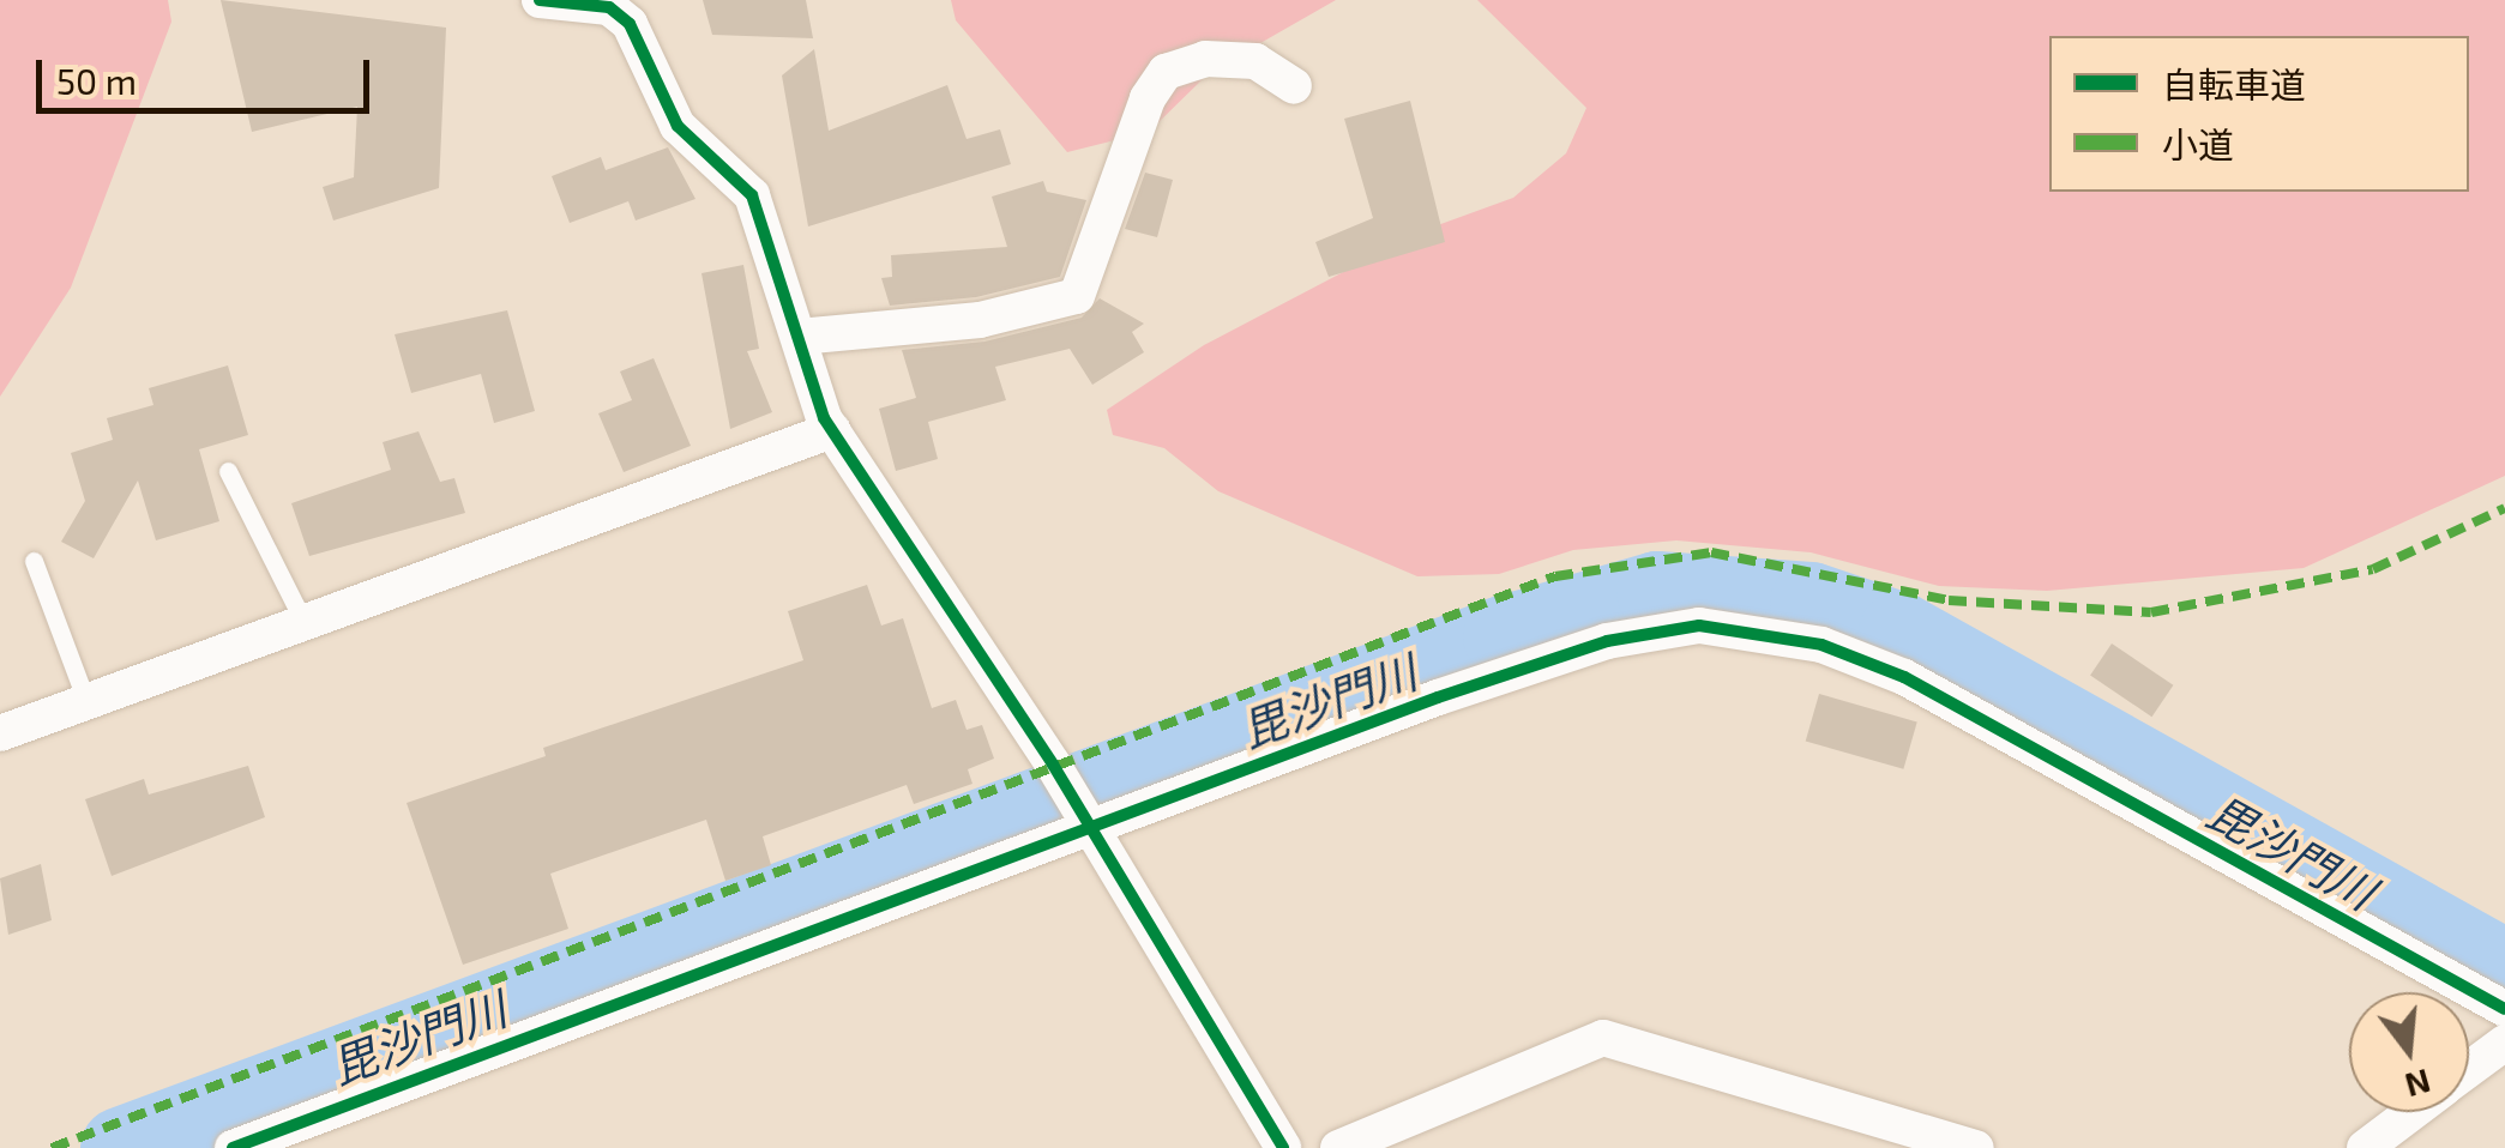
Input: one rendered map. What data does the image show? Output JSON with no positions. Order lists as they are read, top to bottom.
{
  "water": ["毘沙門川"],
  "legend": ["自転車道", "小道"],
  "scale_bar": "50 m",
  "north": "bottom"
}
